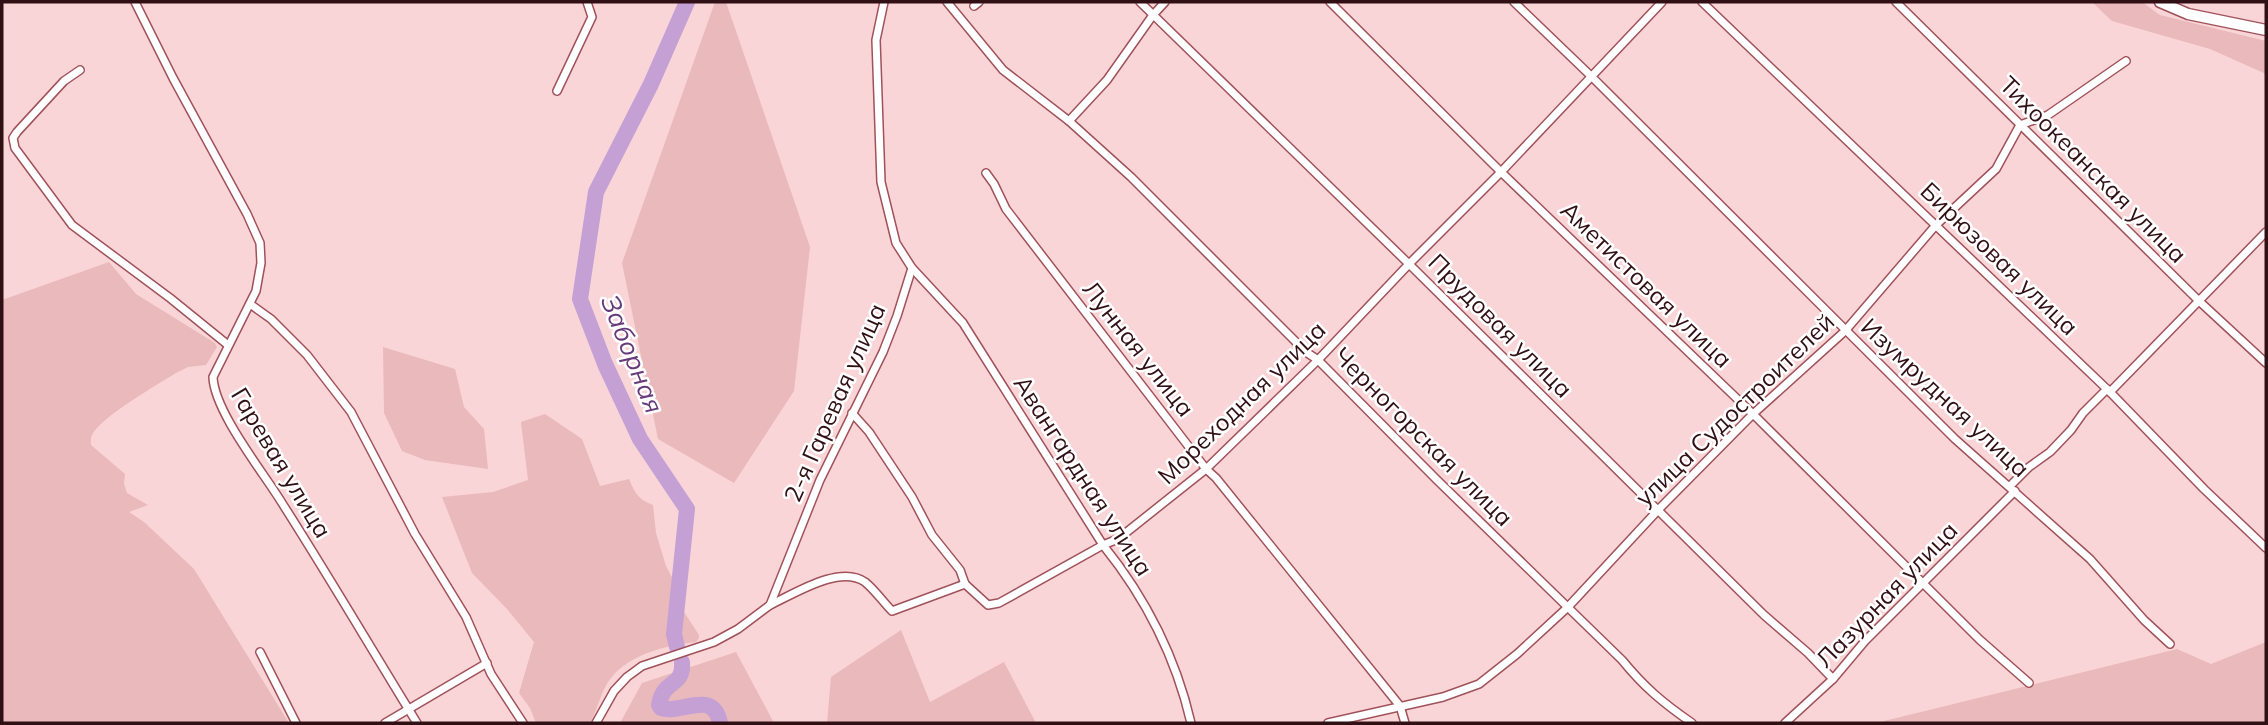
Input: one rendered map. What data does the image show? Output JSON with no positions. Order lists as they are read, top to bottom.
{
  "streets": {
    "street": [
      "Тихоокеанская улица",
      "Бирюзовая улица",
      "Аметистовая улица",
      "Прудовая улица",
      "Лунная улица",
      "Изумрудная улица",
      "2-я Гаревая улица",
      "Мореходная улица",
      "улица Судостроителей",
      "Черногорская улица",
      "Гаревая улица",
      "Авангардная улица",
      "Лазурная улица"
    ]
  },
  "crossings": [
    ["Тихоокеанская улица", "улица Судостроителей"],
    ["Тихоокеанская улица", "Лазурная улица"],
    ["Бирюзовая улица", "улица Судостроителей"],
    ["Бирюзовая улица", "Лазурная улица"],
    ["Аметистовая улица", "Мореходная улица"],
    ["Аметистовая улица", "улица Судостроителей"],
    ["Аметистовая улица", "Лазурная улица"],
    ["Прудовая улица", "Мореходная улица"],
    ["Прудовая улица", "улица Судостроителей"],
    ["Прудовая улица", "Лазурная улица"],
    ["Лунная улица", "Мореходная улица"],
    ["Лунная улица", "улица Судостроителей"],
    ["Изумрудная улица", "Мореходная улица"],
    ["Изумрудная улица", "улица Судостроителей"],
    ["Изумрудная улица", "Лазурная улица"],
    ["2-я Гаревая улица", "Авангардная улица"],
    ["Мореходная улица", "Черногорская улица"],
    ["Мореходная улица", "Авангардная улица"],
    ["улица Судостроителей", "Черногорская улица"]
  ],
  "water": ["Заборная"]
}
